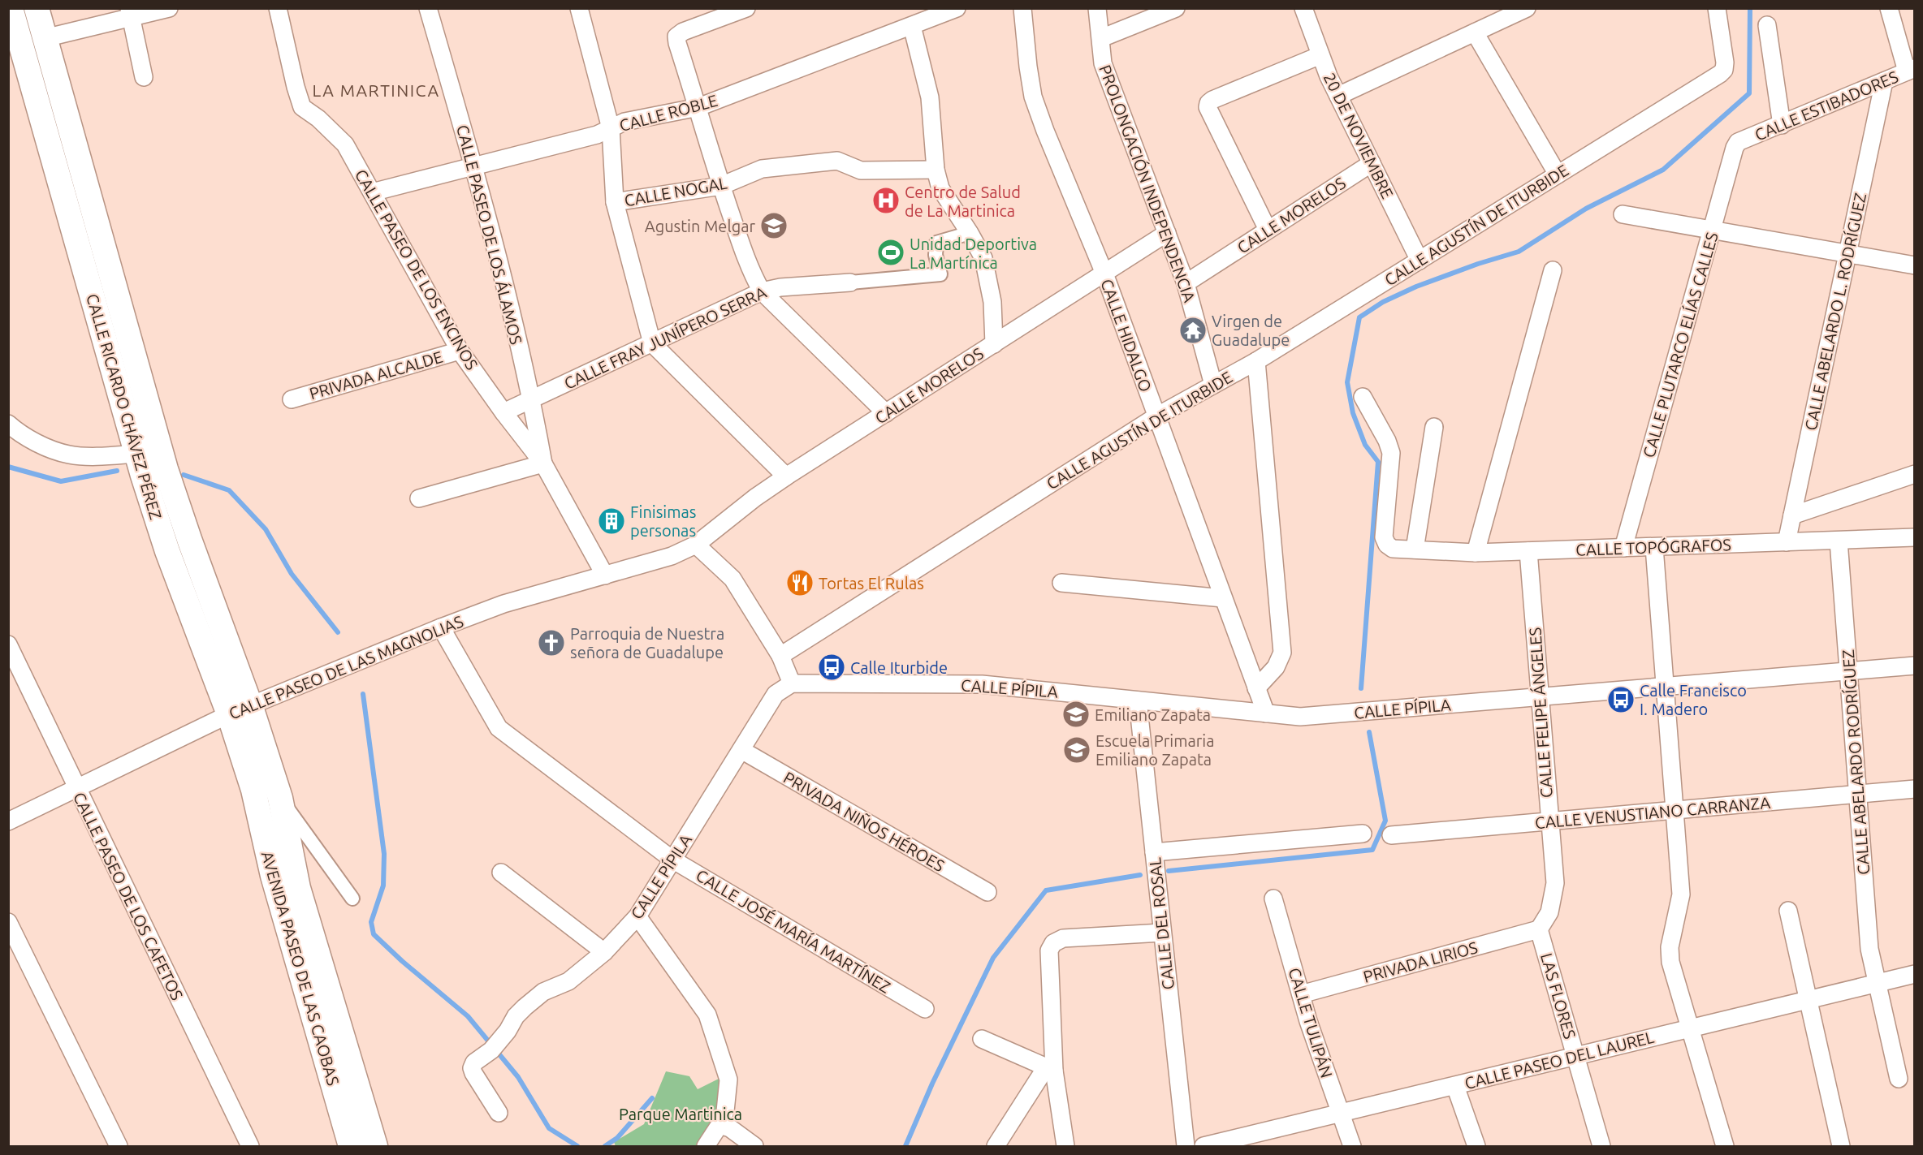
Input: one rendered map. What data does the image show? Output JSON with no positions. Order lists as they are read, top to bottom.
{
  "streets": {
    "main road": ["CALLE RICARDO CHÁVEZ PÉREZ", "AVENIDA PASEO DE LAS CAOBAS"],
    "street": [
      "CALLE ESTIBADORES",
      "CALLE ROBLE",
      "20 DE NOVIEMBRE",
      "PROLONGACIÓN INDEPENDENCIA",
      "CALLE NOGAL",
      "CALLE MORELOS",
      "CALLE AGUSTÍN DE ITURBIDE",
      "CALLE PASEO DE LOS ÁLAMOS",
      "CALLE PASEO DE LOS ENCINOS",
      "CALLE ABELARDO L. RODRÍGUEZ",
      "CALLE HIDALGO",
      "CALLE FRAY JUNÍPERO SERRA",
      "CALLE PLUTARCO ELÍAS CALLES",
      "PRIVADA ALCALDE",
      "CALLE TOPÓGRAFOS",
      "CALLE PASEO DE LAS MAGNOLIAS",
      "CALLE PÍPILA",
      "CALLE FELIPE ÁNGELES",
      "CALLE ABELARDO RODRÍGUEZ",
      "CALLE VENUSTIANO CARRANZA",
      "PRIVADA NIÑOS HÉROES",
      "CALLE PASEO DE LOS CAFETOS",
      "CALLE DEL ROSAL",
      "CALLE JOSÉ MARÍA MARTÍNEZ",
      "PRIVADA LIRIOS",
      "LAS FLORES",
      "CALLE TULIPÁN",
      "CALLE PASEO DEL LAUREL"
    ]
  },
  "crossings": [
    ["CALLE ESTIBADORES", "CALLE ABELARDO L. RODRÍGUEZ"],
    ["CALLE ESTIBADORES", "CALLE PLUTARCO ELÍAS CALLES"],
    ["CALLE ROBLE", "CALLE PASEO DE LOS ÁLAMOS"],
    ["CALLE ROBLE", "CALLE PASEO DE LOS ENCINOS"],
    ["20 DE NOVIEMBRE", "CALLE MORELOS"],
    ["20 DE NOVIEMBRE", "CALLE AGUSTÍN DE ITURBIDE"],
    ["PROLONGACIÓN INDEPENDENCIA", "CALLE MORELOS"],
    ["PROLONGACIÓN INDEPENDENCIA", "CALLE AGUSTÍN DE ITURBIDE"],
    ["CALLE MORELOS", "CALLE HIDALGO"],
    ["CALLE MORELOS", "CALLE PASEO DE LAS MAGNOLIAS"],
    ["CALLE AGUSTÍN DE ITURBIDE", "CALLE HIDALGO"],
    ["CALLE PASEO DE LOS ÁLAMOS", "CALLE PASEO DE LOS ENCINOS"],
    ["CALLE PASEO DE LOS ÁLAMOS", "CALLE FRAY JUNÍPERO SERRA"],
    ["CALLE PASEO DE LOS ENCINOS", "CALLE FRAY JUNÍPERO SERRA"],
    ["CALLE PASEO DE LOS ENCINOS", "PRIVADA ALCALDE"],
    ["CALLE PASEO DE LOS ENCINOS", "CALLE PASEO DE LAS MAGNOLIAS"],
    ["CALLE ABELARDO L. RODRÍGUEZ", "CALLE TOPÓGRAFOS"],
    ["CALLE HIDALGO", "CALLE PÍPILA"],
    ["CALLE PLUTARCO ELÍAS CALLES", "CALLE TOPÓGRAFOS"],
    ["CALLE RICARDO CHÁVEZ PÉREZ", "CALLE PASEO DE LAS MAGNOLIAS"],
    ["CALLE RICARDO CHÁVEZ PÉREZ", "AVENIDA PASEO DE LAS CAOBAS"],
    ["CALLE TOPÓGRAFOS", "CALLE FELIPE ÁNGELES"],
    ["CALLE TOPÓGRAFOS", "CALLE ABELARDO RODRÍGUEZ"],
    ["CALLE PASEO DE LAS MAGNOLIAS", "CALLE PASEO DE LOS CAFETOS"],
    ["CALLE PASEO DE LAS MAGNOLIAS", "CALLE JOSÉ MARÍA MARTÍNEZ"],
    ["CALLE PÍPILA", "CALLE FELIPE ÁNGELES"],
    ["CALLE PÍPILA", "PRIVADA NIÑOS HÉROES"],
    ["CALLE PÍPILA", "CALLE DEL ROSAL"],
    ["CALLE PÍPILA", "CALLE JOSÉ MARÍA MARTÍNEZ"],
    ["CALLE FELIPE ÁNGELES", "CALLE VENUSTIANO CARRANZA"],
    ["CALLE FELIPE ÁNGELES", "PRIVADA LIRIOS"],
    ["CALLE FELIPE ÁNGELES", "LAS FLORES"],
    ["CALLE ABELARDO RODRÍGUEZ", "CALLE VENUSTIANO CARRANZA"],
    ["CALLE ABELARDO RODRÍGUEZ", "CALLE PASEO DEL LAUREL"],
    ["PRIVADA LIRIOS", "LAS FLORES"],
    ["PRIVADA LIRIOS", "CALLE TULIPÁN"],
    ["LAS FLORES", "CALLE PASEO DEL LAUREL"],
    ["CALLE TULIPÁN", "CALLE PASEO DEL LAUREL"]
  ],
  "districts": ["LA MARTINICA"],
  "parks": ["Parque Martinica"],
  "places": {
    "hospital": ["Centro de Salud de La Martinica"],
    "school or university": ["Agustin Melgar", "Emiliano Zapata", "Escuela Primaria Emiliano Zapata"],
    "sports": ["Unidad Deportiva La Martínica"],
    "temple": ["Virgen de Guadalupe"],
    "building": ["Finisimas personas"],
    "restaurant": ["Tortas El Rulas"],
    "church": ["Parroquia de Nuestra señora de Guadalupe"],
    "bus stop": ["Calle Iturbide", "Calle Francisco I. Madero"]
  }
}
